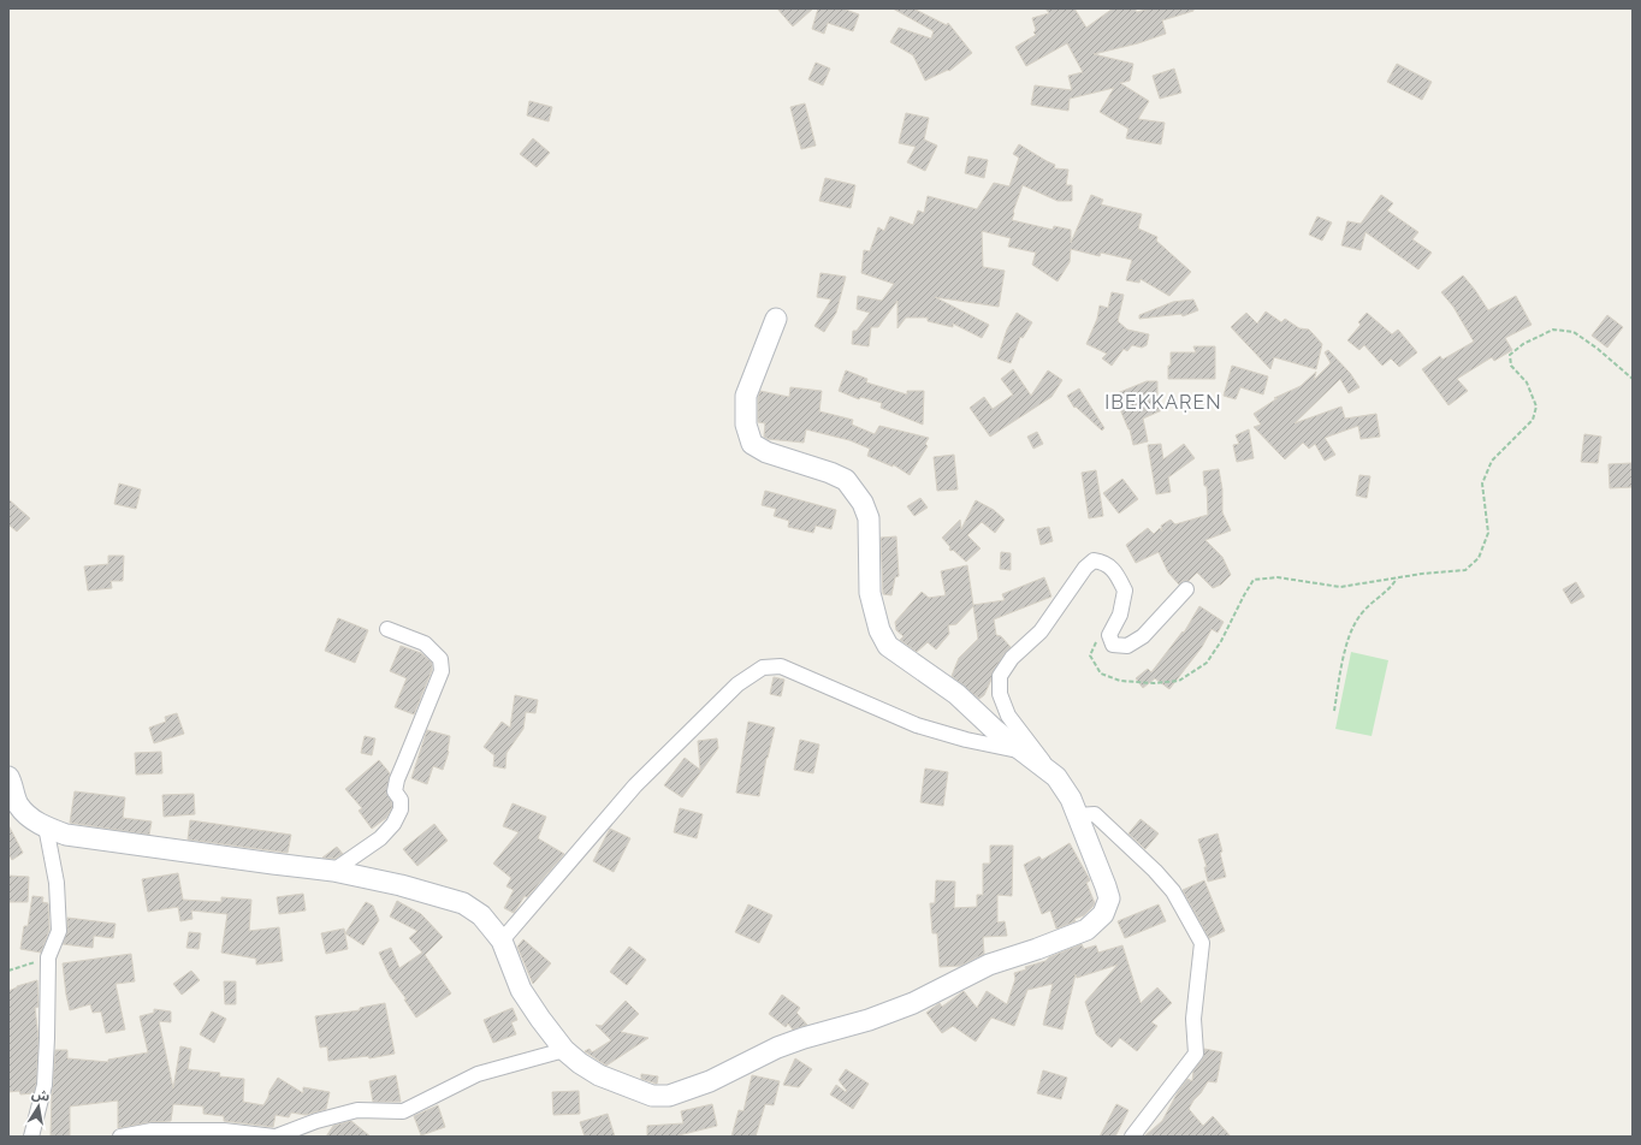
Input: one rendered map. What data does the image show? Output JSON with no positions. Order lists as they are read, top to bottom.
{
  "districts": ["IBEKKAṚEN"],
  "north": "top"
}
